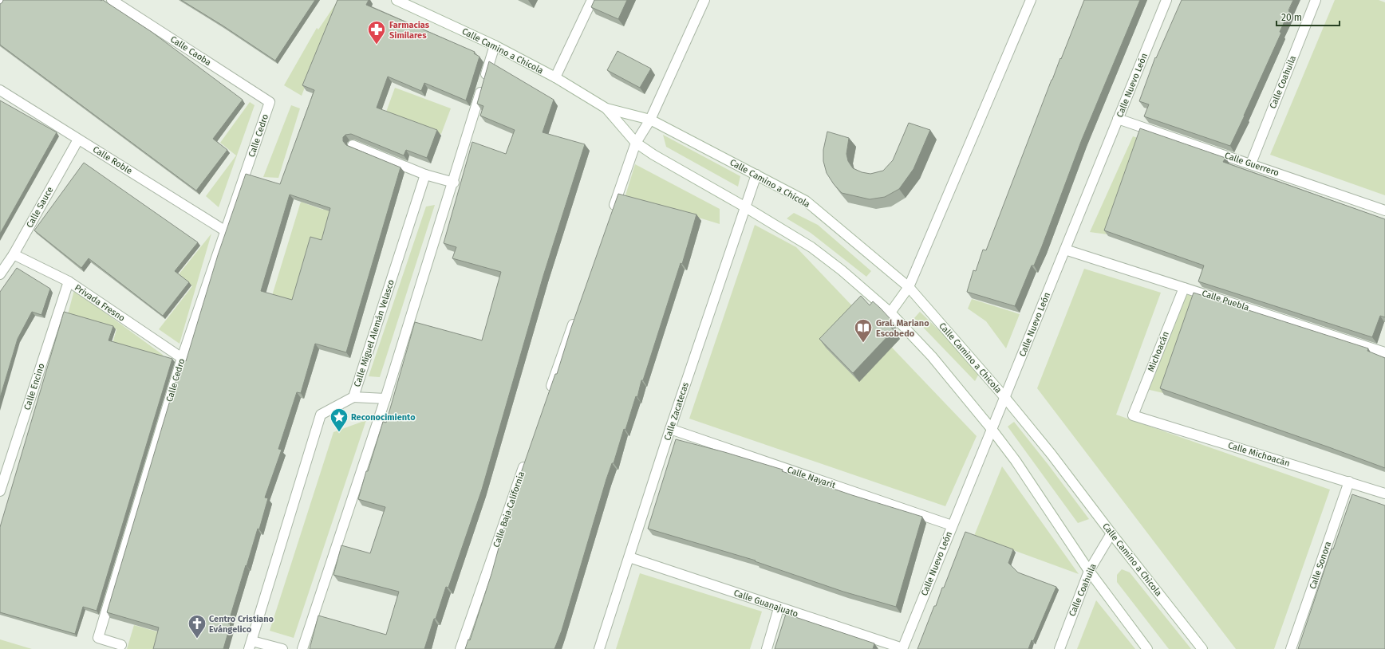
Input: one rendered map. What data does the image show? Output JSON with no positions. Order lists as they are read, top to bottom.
{
  "streets": {
    "street": [
      "Calle Caoba",
      "Calle Camino a Chicola",
      "Calle Coahuila",
      "Calle Nuevo León",
      "Calle Cedro",
      "Calle Roble",
      "Calle Guerrero",
      "Calle Sauce",
      "Calle Puebla",
      "Privada Fresno",
      "Calle Miguel Alemán Velasco",
      "Michoacán",
      "Calle Encino",
      "Calle Zacatecas",
      "Calle Michoacán",
      "Calle Nayarit",
      "Calle Baja California",
      "Calle Sonora",
      "Calle Guanajuato"
    ]
  },
  "crossings": [
    ["Calle Caoba", "Calle Cedro"],
    ["Calle Camino a Chicola", "Calle Coahuila"],
    ["Calle Camino a Chicola", "Calle Nuevo León"],
    ["Calle Camino a Chicola", "Calle Zacatecas"],
    ["Calle Coahuila", "Calle Guerrero"],
    ["Calle Nuevo León", "Calle Guerrero"],
    ["Calle Nuevo León", "Calle Puebla"],
    ["Calle Nuevo León", "Calle Nayarit"],
    ["Calle Nuevo León", "Calle Guanajuato"],
    ["Calle Cedro", "Calle Roble"],
    ["Calle Cedro", "Privada Fresno"],
    ["Calle Roble", "Calle Sauce"],
    ["Calle Sauce", "Privada Fresno"],
    ["Calle Puebla", "Michoacán"],
    ["Privada Fresno", "Calle Encino"],
    ["Michoacán", "Calle Michoacán"],
    ["Calle Zacatecas", "Calle Nayarit"],
    ["Calle Zacatecas", "Calle Guanajuato"],
    ["Calle Michoacán", "Calle Sonora"]
  ],
  "places": {
    "pharmacy": ["Farmacias Similares"],
    "library": ["Gral. Mariano Escobedo"],
    "place": ["Reconocimiento"],
    "church": ["Centro Cristiano Evángelico"]
  },
  "scale_bar": "20 m"
}
